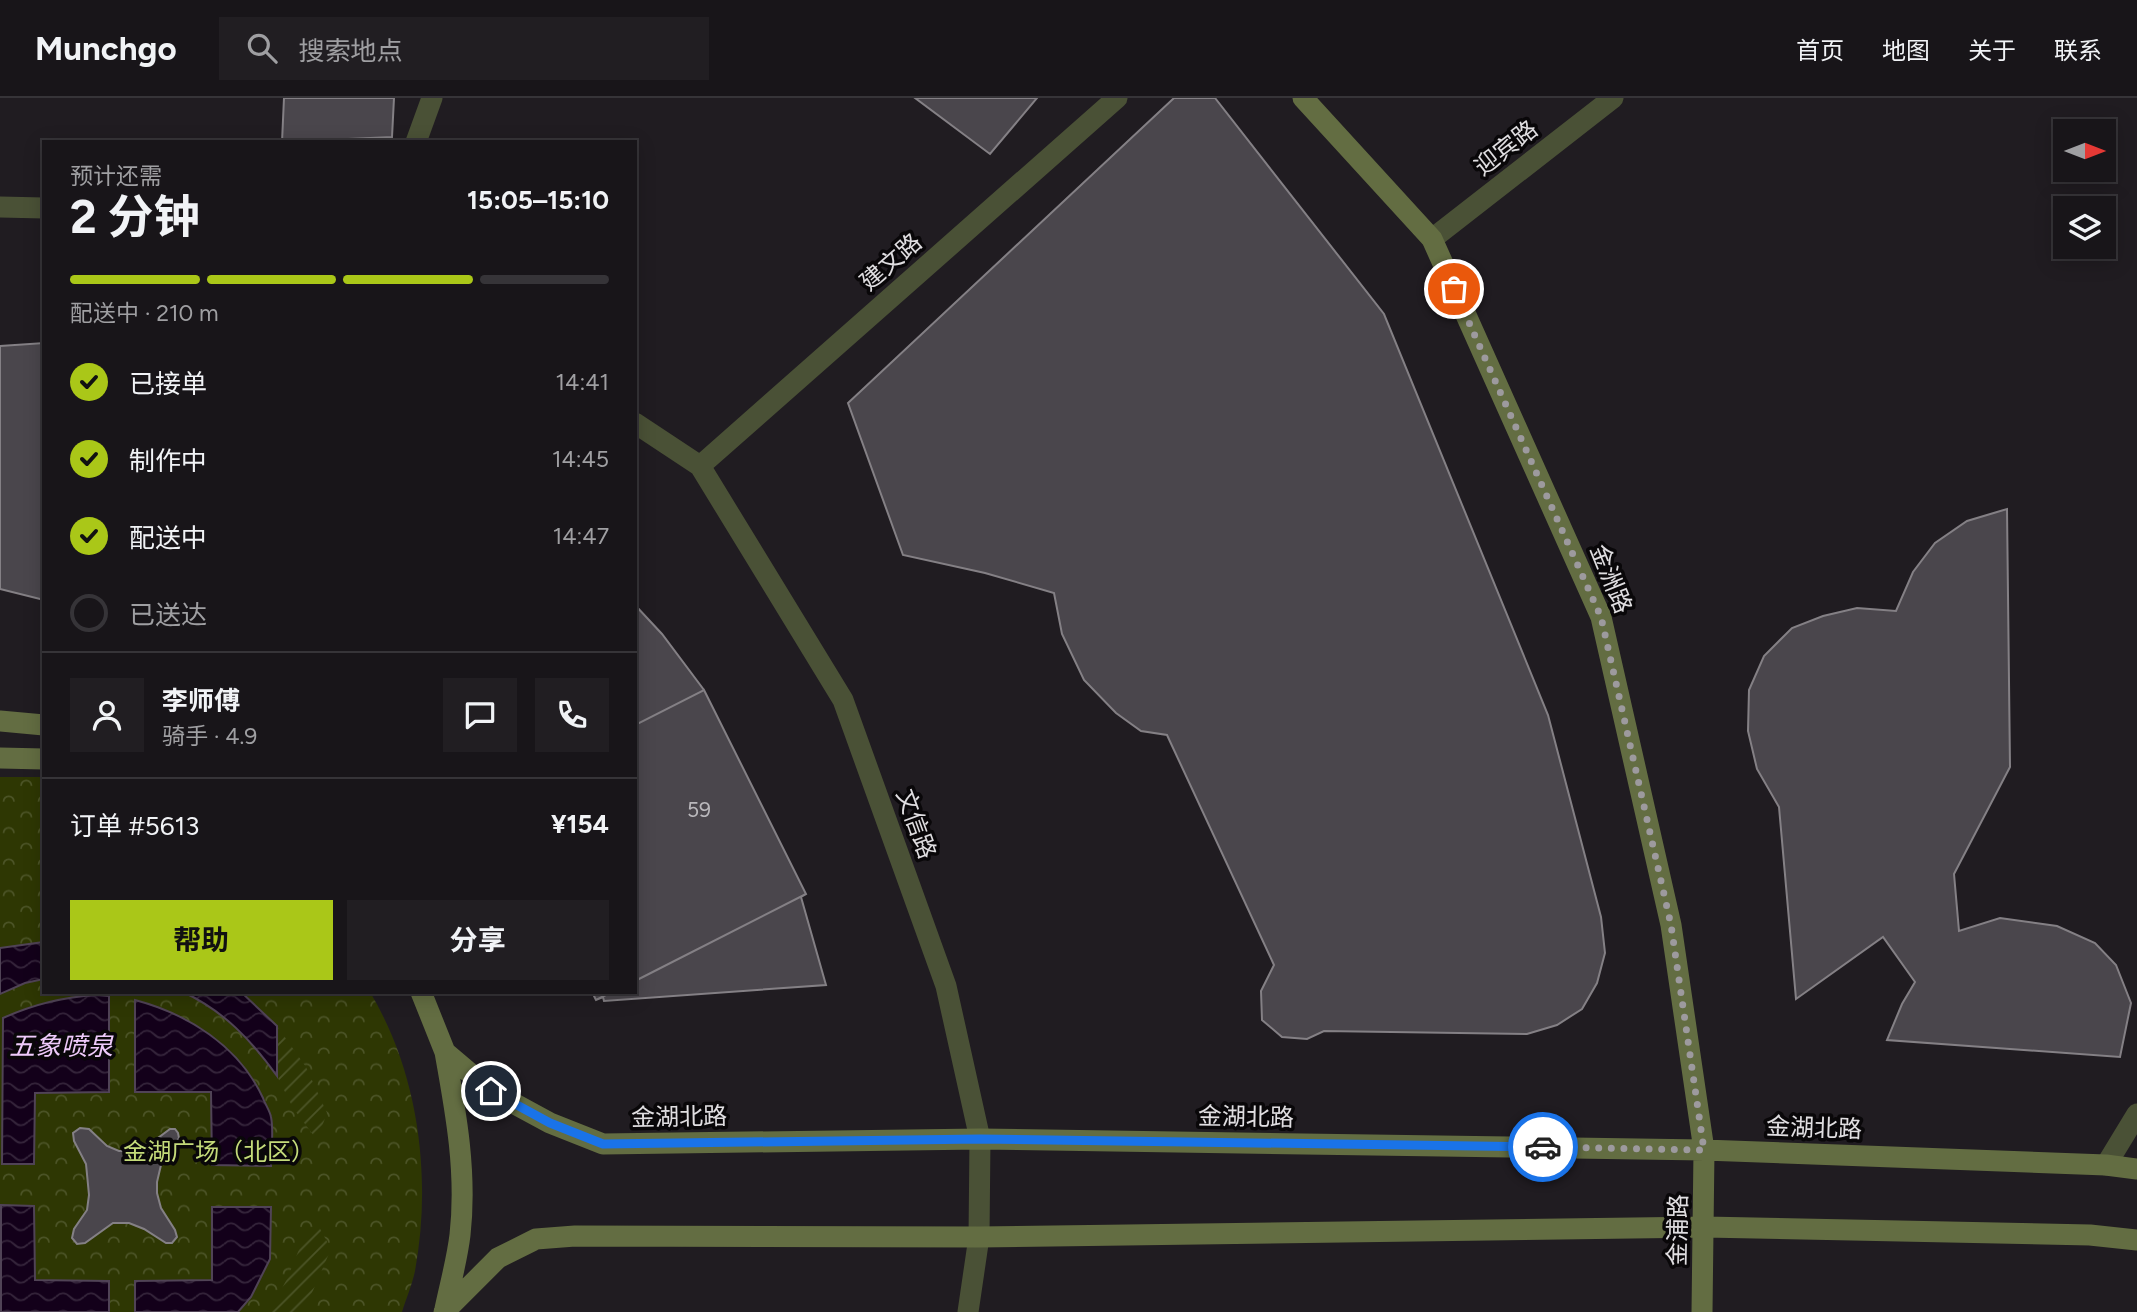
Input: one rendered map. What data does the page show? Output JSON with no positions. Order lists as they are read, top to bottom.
{
  "streets": {
    "main road": ["金洲路", "金湖北路", "金浦路"],
    "street": ["迎宾路", "建文路", "文信路"]
  },
  "crossings": [
    ["迎宾路", "金洲路"],
    ["建文路", "文信路"],
    ["金洲路", "金湖北路"],
    ["金洲路", "金浦路"],
    ["文信路", "金湖北路"],
    ["金湖北路", "金浦路"]
  ],
  "water": ["五象喷泉"],
  "parks": ["金湖广场（北区）"],
  "house_numbers": ["59"],
  "north": "right",
  "page": {
    "header": "Munchgo",
    "search": "搜索地点",
    "nav": [
      "首页",
      "地图",
      "关于",
      "联系"
    ],
    "heading": ["2 分钟", "预计还需", "15:05–15:10"],
    "panel": [
      "李师傅",
      "骑手 · 4.9",
      "订单 #5613",
      "¥154"
    ],
    "bar": "配送中 · 210 m",
    "list": [
      ["已接单", "14:41"],
      ["制作中", "14:45"],
      ["配送中", "14:47"],
      "已送达"
    ],
    "buttons": ["帮助", "分享"]
  }
}
